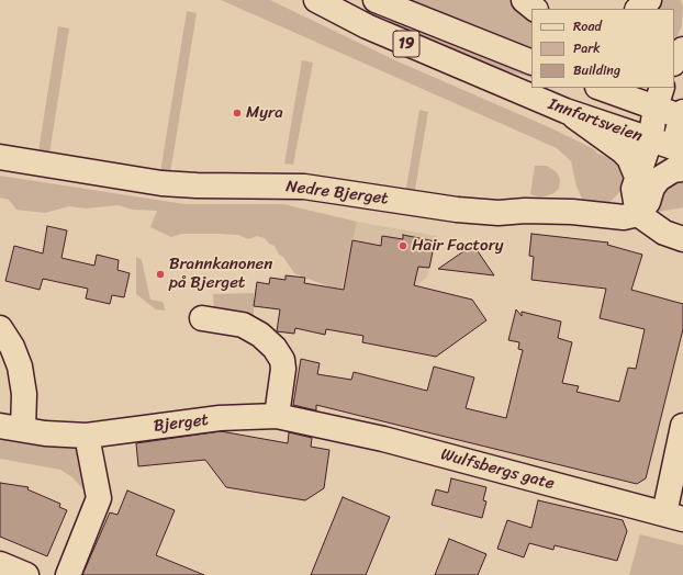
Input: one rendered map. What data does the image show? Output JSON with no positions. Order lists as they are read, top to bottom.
{
  "streets": {
    "main road": [
      "19",
      "Innfartsveien",
      "Nedre Bjerget",
      "Bjerget",
      "Wulfsbergs gate"
    ]
  },
  "crossings": [
    ["Bjerget", "Wulfsbergs gate"]
  ],
  "places": ["Myra", "Hair Factory", "Brannkanonen på Bjerget"],
  "legend": ["Road", "Park", "Building"]
}
